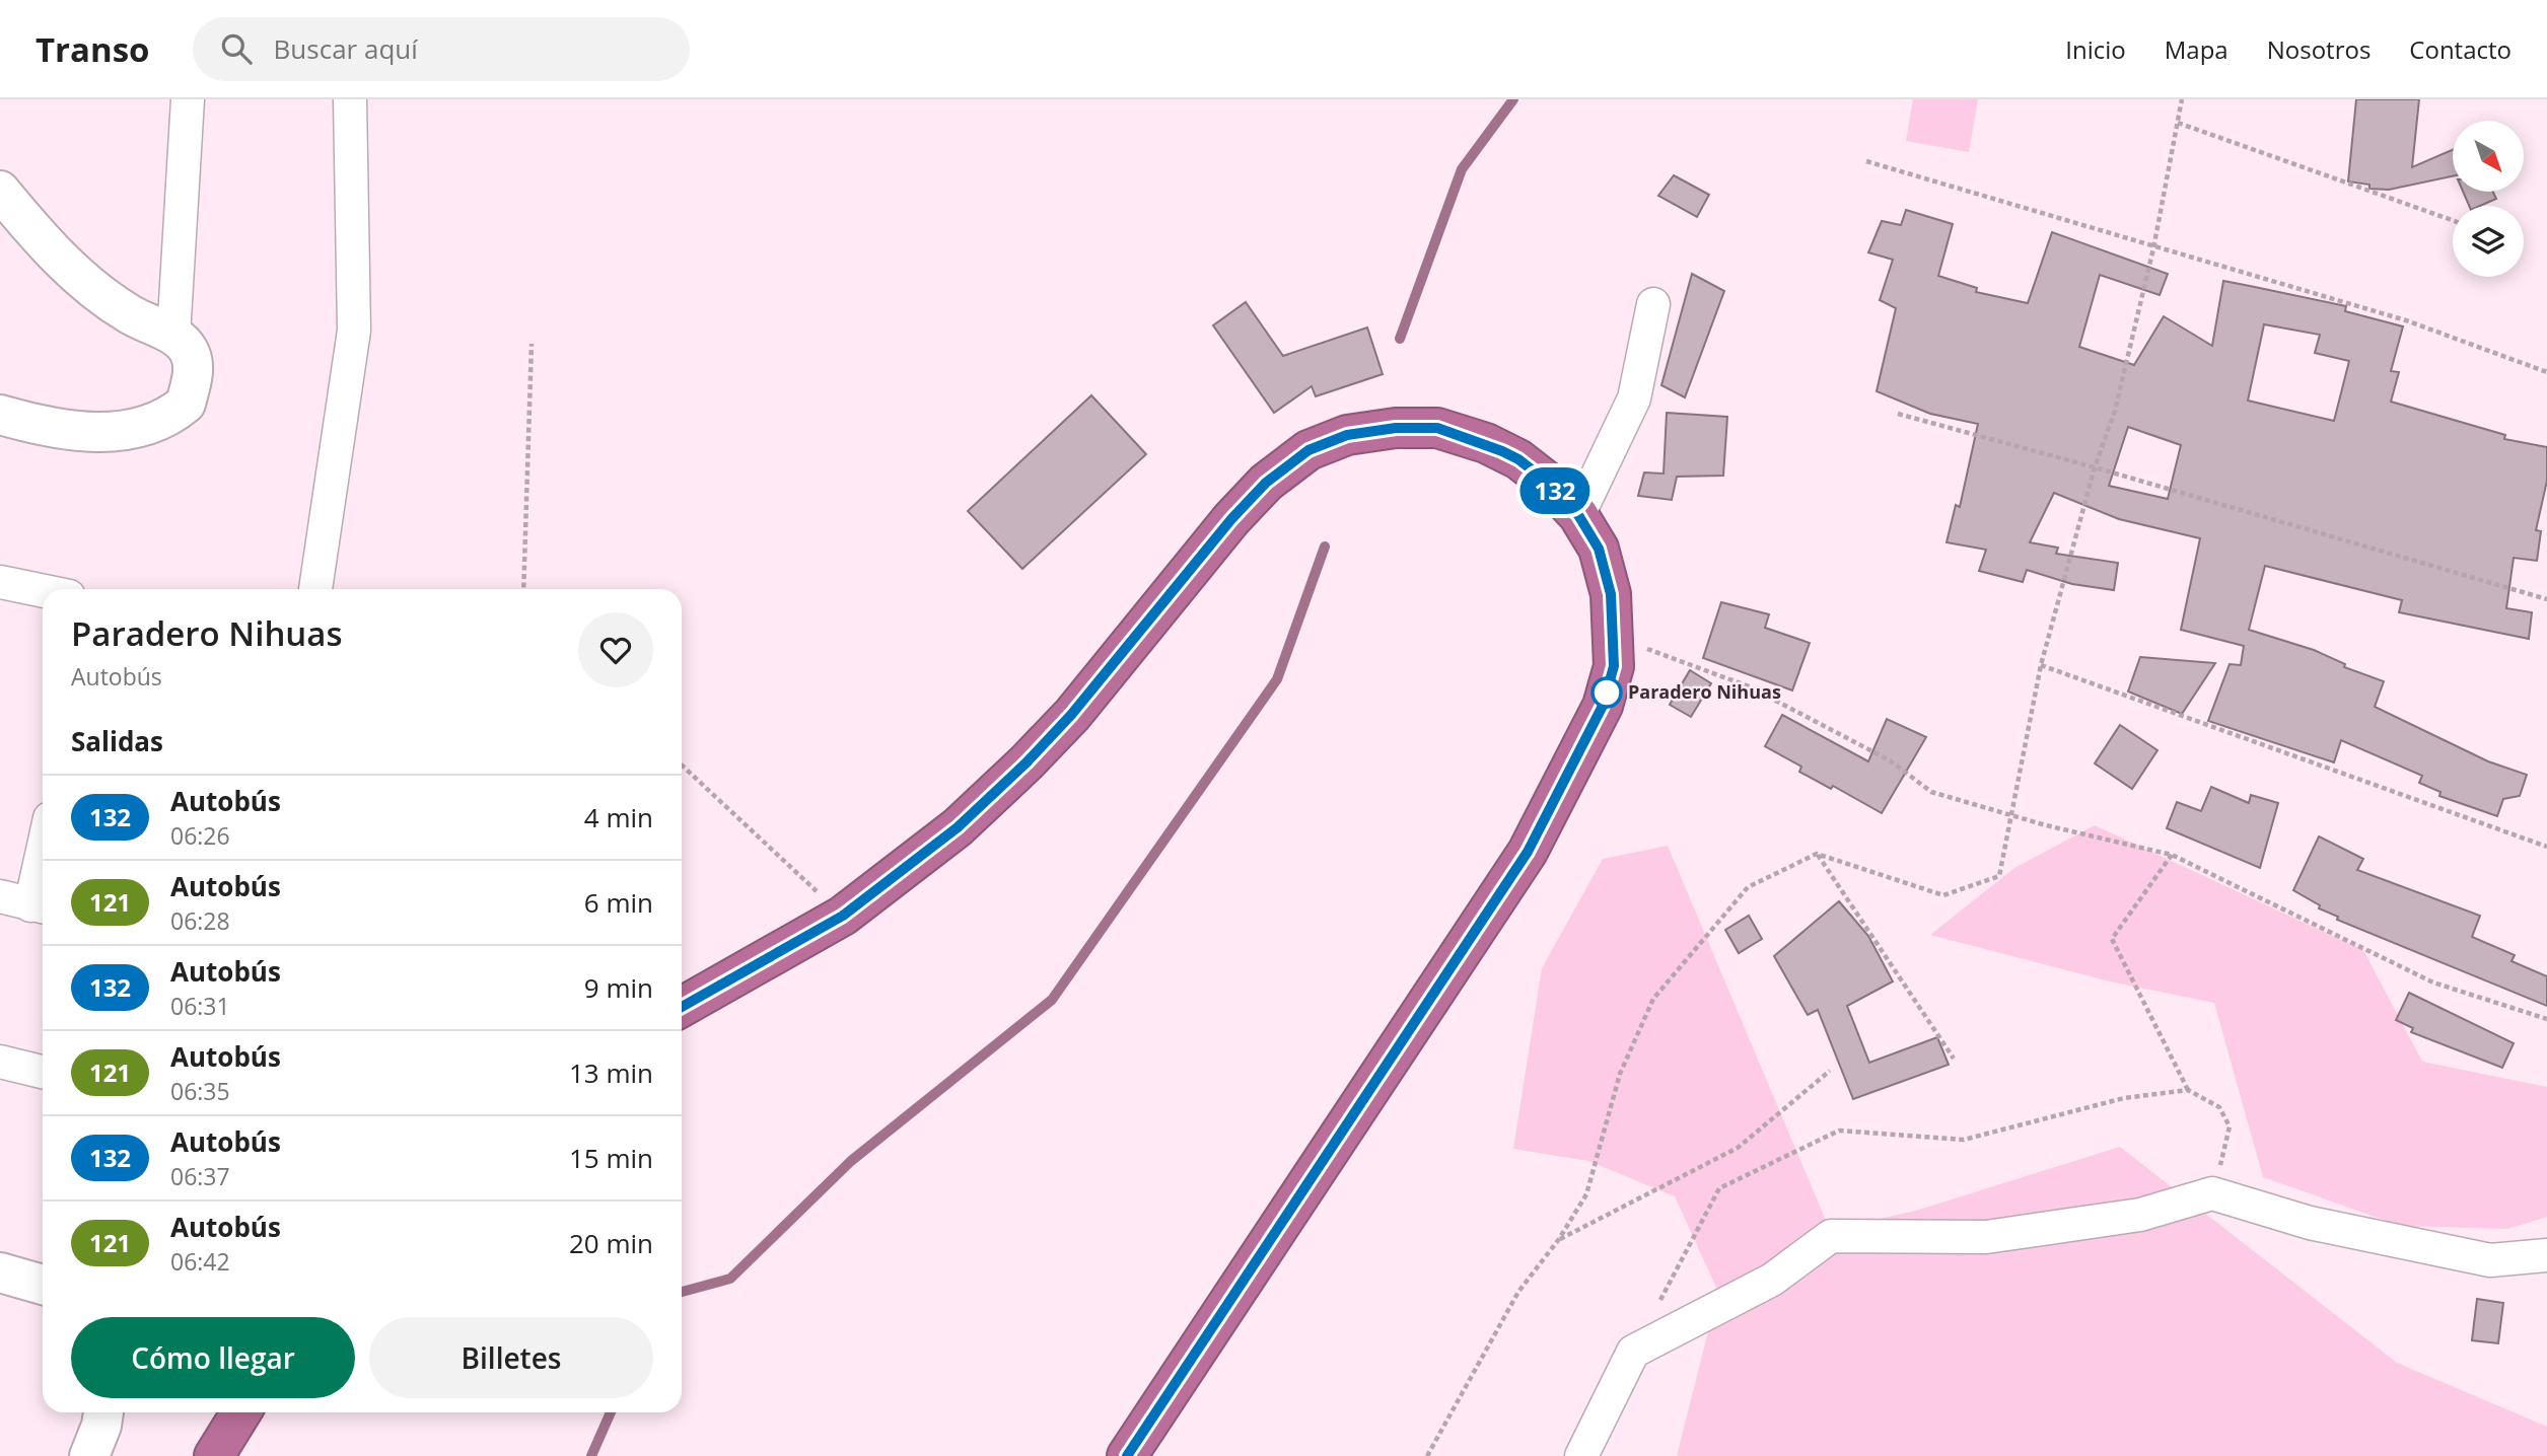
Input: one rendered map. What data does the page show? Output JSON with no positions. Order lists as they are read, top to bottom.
{
  "places": ["Paradero Nihuas"],
  "lines": ["bus line 132"],
  "north": "bottom right",
  "page": {
    "header": "Transo",
    "search": "Buscar aquí",
    "nav": [
      "Inicio",
      "Mapa",
      "Nosotros",
      "Contacto"
    ],
    "on_map": "132",
    "heading": [
      ["Paradero Nihuas", "Autobús"],
      "Salidas"
    ],
    "list": [
      {
        "mark": "132",
        "name": "Autobús",
        "note": "06:26",
        "value": "4 min"
      },
      {
        "mark": "121",
        "name": "Autobús",
        "note": "06:28",
        "value": "6 min"
      },
      {
        "mark": "132",
        "name": "Autobús",
        "note": "06:31",
        "value": "9 min"
      },
      {
        "mark": "121",
        "name": "Autobús",
        "note": "06:35",
        "value": "13 min"
      },
      {
        "mark": "132",
        "name": "Autobús",
        "note": "06:37",
        "value": "15 min"
      },
      {
        "mark": "121",
        "name": "Autobús",
        "note": "06:42",
        "value": "20 min"
      }
    ],
    "buttons": ["Cómo llegar", "Billetes"]
  }
}
